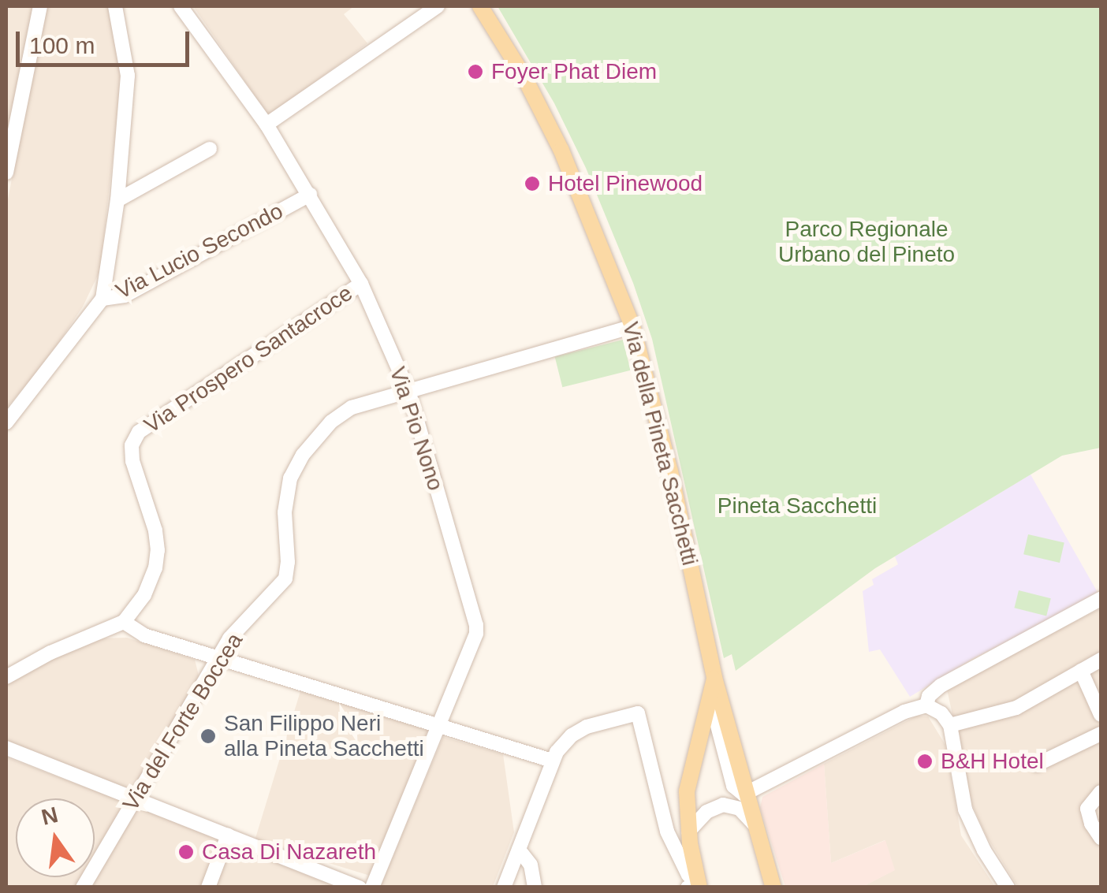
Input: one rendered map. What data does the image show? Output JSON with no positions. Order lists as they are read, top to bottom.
{
  "streets": {
    "main road": ["Via della Pineta Sacchetti"],
    "street": [
      "Via Lucio Secondo",
      "Via Prospero Santacroce",
      "Via Pio Nono",
      "Via del Forte Boccea"
    ]
  },
  "crossings": [
    ["Via Lucio Secondo", "Via Pio Nono"],
    ["Via Prospero Santacroce", "Via Pio Nono"],
    ["Via Pio Nono", "Via del Forte Boccea"],
    ["Via della Pineta Sacchetti", "Via del Forte Boccea"]
  ],
  "parks": ["Parco Regionale Urbano del Pineto", "Pineta Sacchetti"],
  "places": [
    "Foyer Phat Diem",
    "Hotel Pinewood",
    "San Filippo Neri alla Pineta Sacchetti",
    "B&H Hotel",
    "Casa Di Nazareth"
  ],
  "scale_bar": "100 m",
  "north": "top"
}
